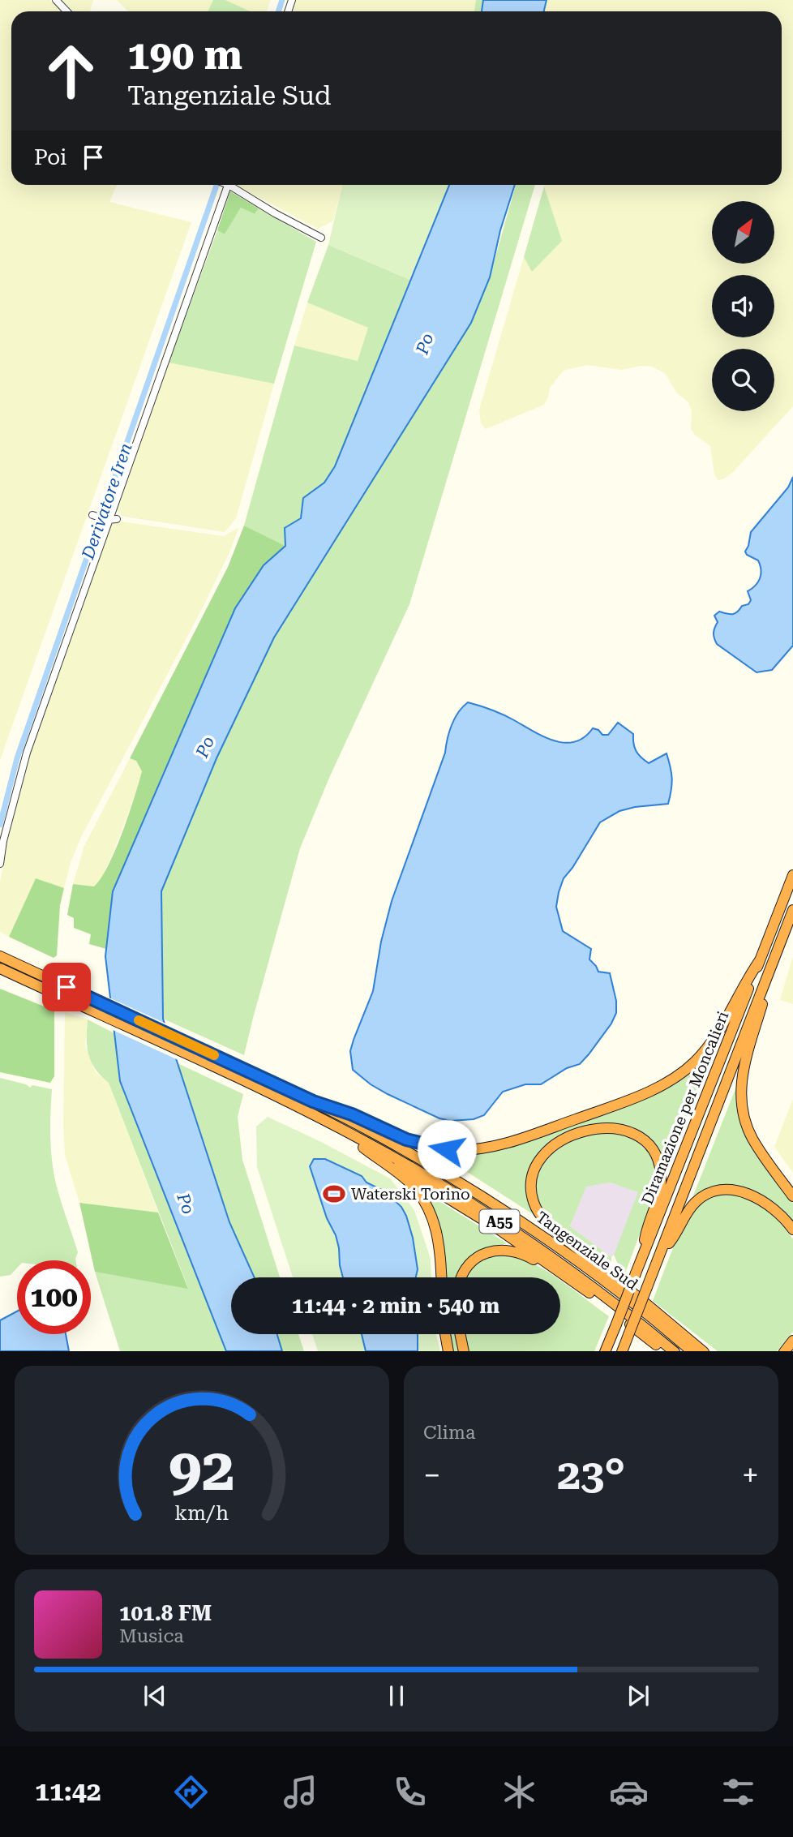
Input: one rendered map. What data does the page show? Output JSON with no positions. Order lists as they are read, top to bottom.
{
  "streets": {
    "highway": ["Diramazione per Moncalieri", "A55", "Tangenziale Sud"]
  },
  "water": ["Po", "Derivatore Iren"],
  "places": {
    "sports": ["Waterski Torino"]
  },
  "north": "top right",
  "page": {
    "turn": ["190 m", "Tangenziale Sud"],
    "then": "Poi",
    "limit": "100",
    "trip": "11:44 · 2 min · 540 m",
    "tile": "Clima",
    "heat": ["−", "23°", "+"],
    "song": ["101.8 FM", "Musica"],
    "tabs": "11:42",
    "gauge": ["92", "km/h"]
  }
}
